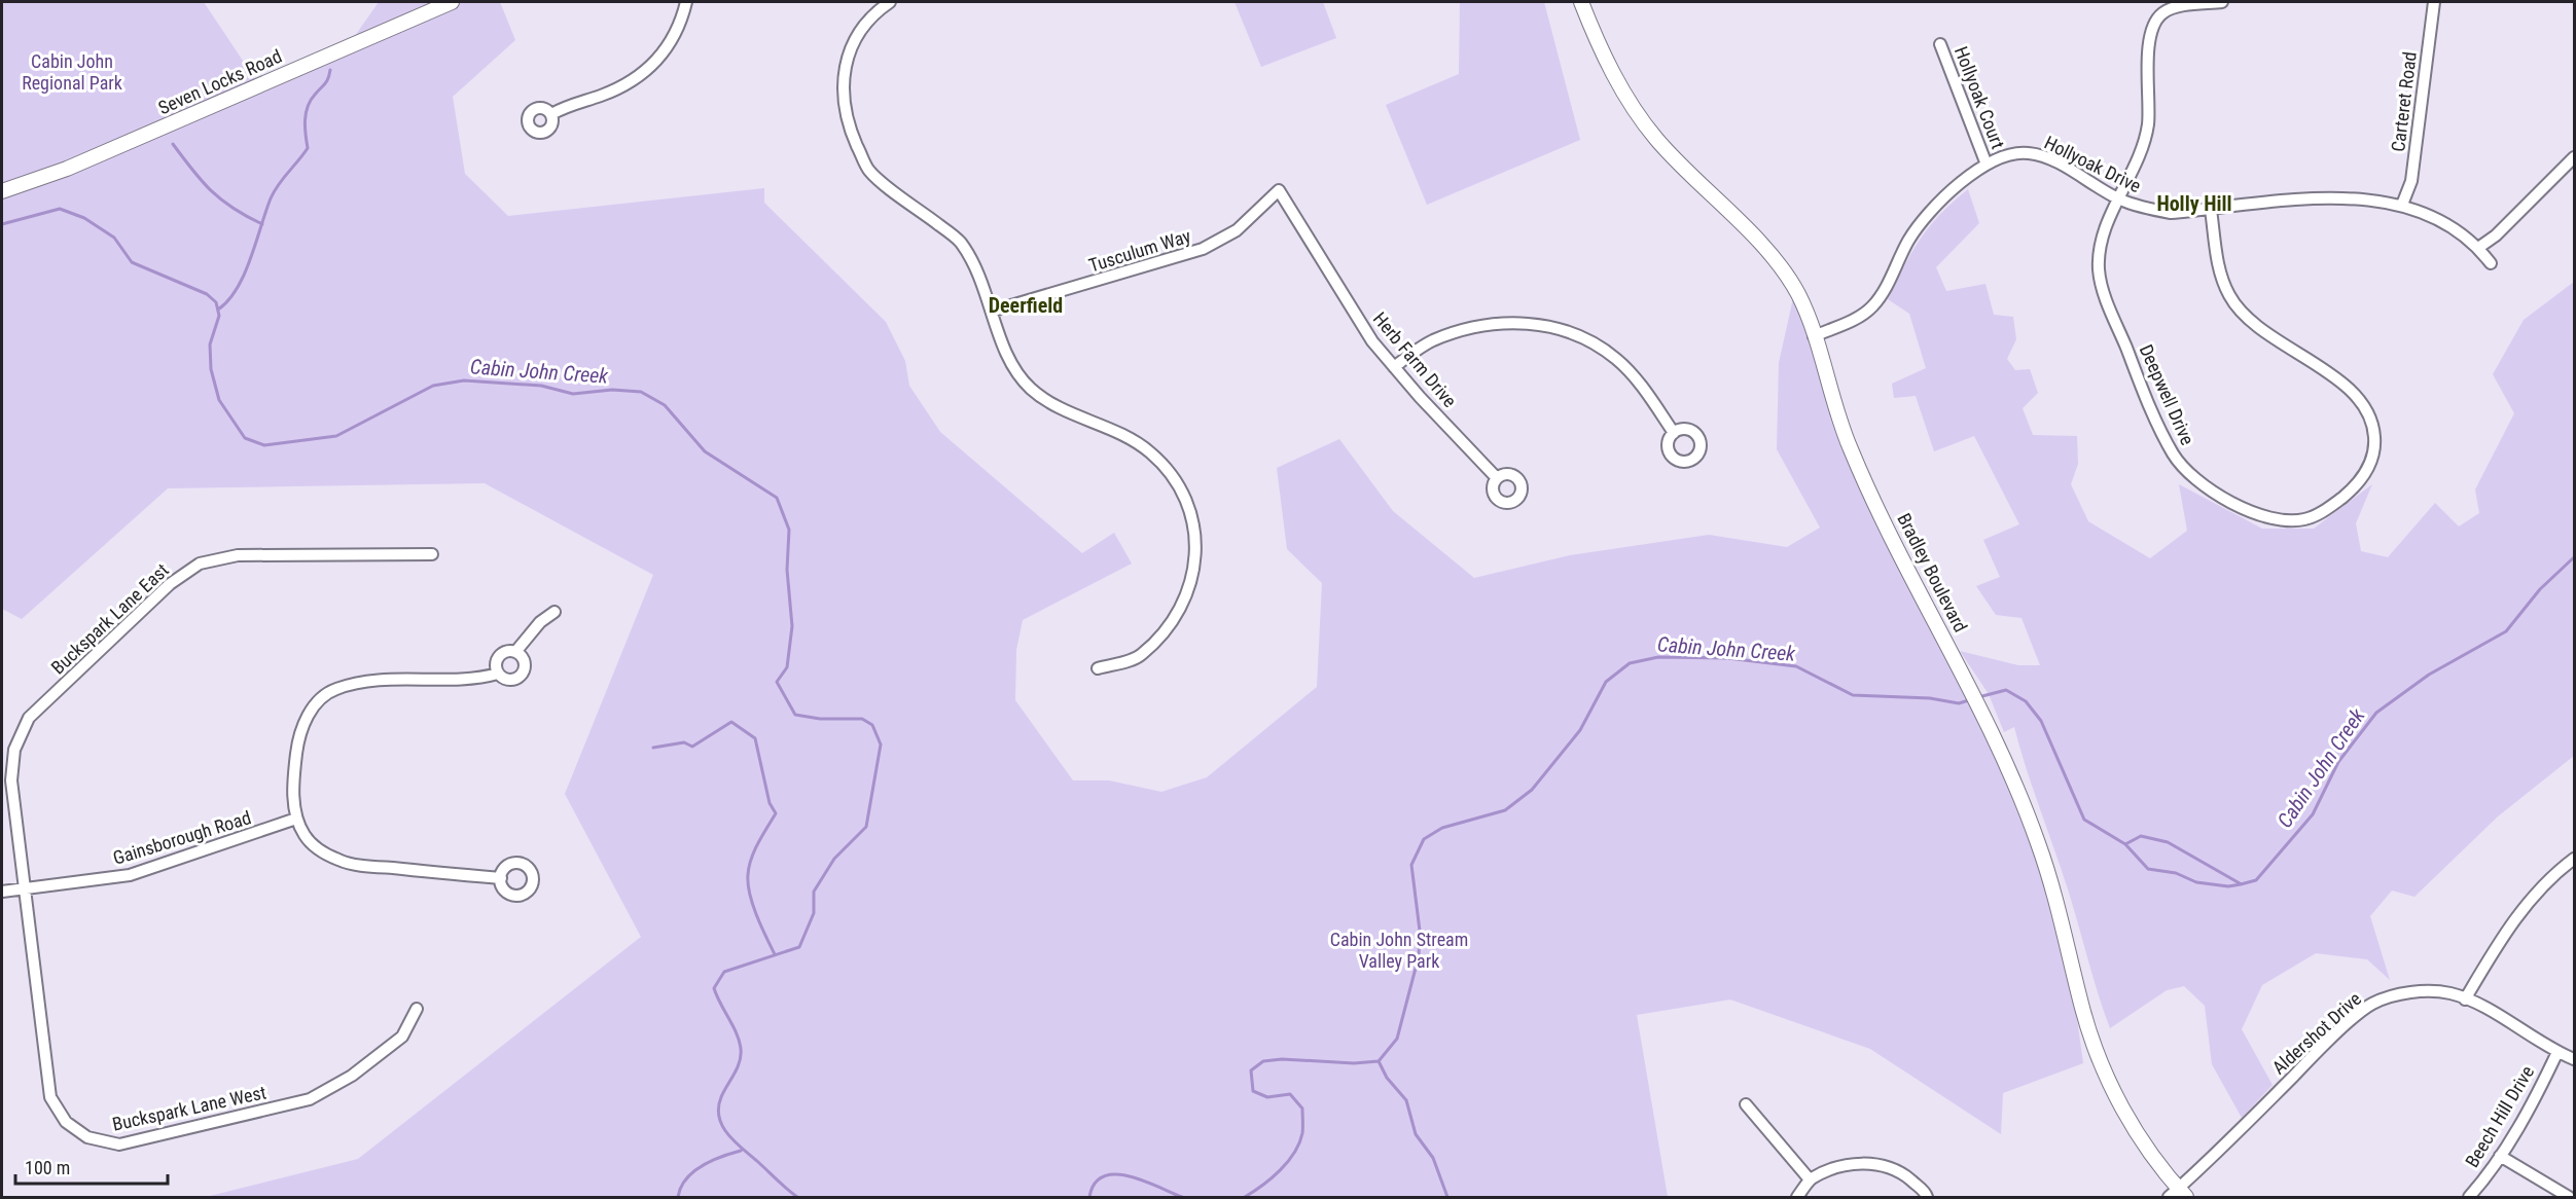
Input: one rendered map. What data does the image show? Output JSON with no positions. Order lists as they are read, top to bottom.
{
  "streets": {
    "main road": ["Seven Locks Road", "Bradley Boulevard"],
    "street": [
      "Hollyoak Court",
      "Carteret Road",
      "Hollyoak Drive",
      "Tusculum Way",
      "Herb Farm Drive",
      "Deepwell Drive",
      "Buckspark Lane East",
      "Gainsborough Road",
      "Aldershot Drive",
      "Buckspark Lane West",
      "Beech Hill Drive"
    ]
  },
  "crossings": [
    ["Hollyoak Court", "Hollyoak Drive"],
    ["Carteret Road", "Hollyoak Drive"],
    ["Hollyoak Drive", "Deepwell Drive"],
    ["Hollyoak Drive", "Bradley Boulevard"],
    ["Tusculum Way", "Herb Farm Drive"],
    ["Bradley Boulevard", "Aldershot Drive"],
    ["Buckspark Lane East", "Gainsborough Road"],
    ["Buckspark Lane East", "Buckspark Lane West"],
    ["Gainsborough Road", "Buckspark Lane West"],
    ["Aldershot Drive", "Beech Hill Drive"]
  ],
  "districts": ["Holly Hill", "Deerfield"],
  "water": ["Cabin John Creek"],
  "parks": ["Cabin John Regional Park", "Cabin John Stream Valley Park"],
  "scale_bar": "100 m"
}
